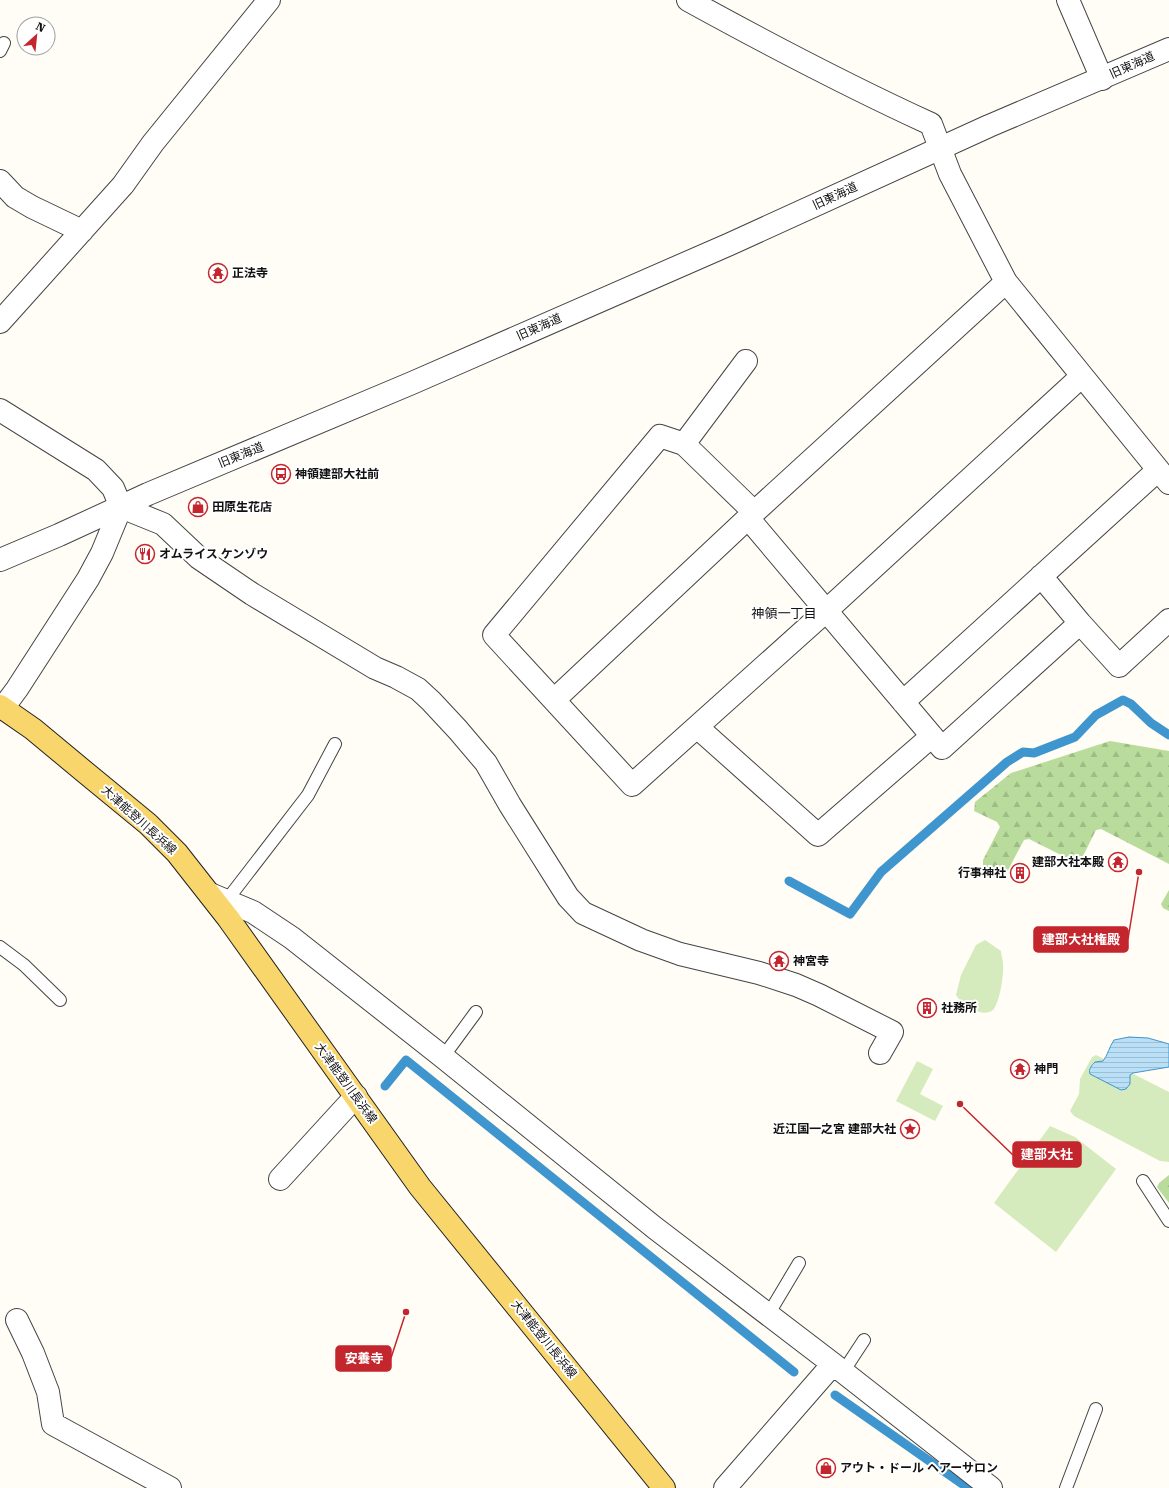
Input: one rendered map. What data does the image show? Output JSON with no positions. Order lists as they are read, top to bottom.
{
  "streets": {
    "main road": ["大津能登川長浜線"],
    "street": ["旧東海道"]
  },
  "districts": ["神領一丁目"],
  "places": {
    "temple": [
      "正法寺",
      "建部大社本殿",
      "神宮寺",
      "神門"
    ],
    "bus stop": ["神領建部大社前"],
    "shop": ["田原生花店", "アウト・ドール ヘアーサロン"],
    "restaurant": ["オムライス ケンゾウ"],
    "other": ["建部大社権殿", "建部大社", "安養寺"],
    "building": ["行事神社", "社務所"],
    "place": ["近江国一之宮 建部大社"]
  },
  "north": "top right"
}
